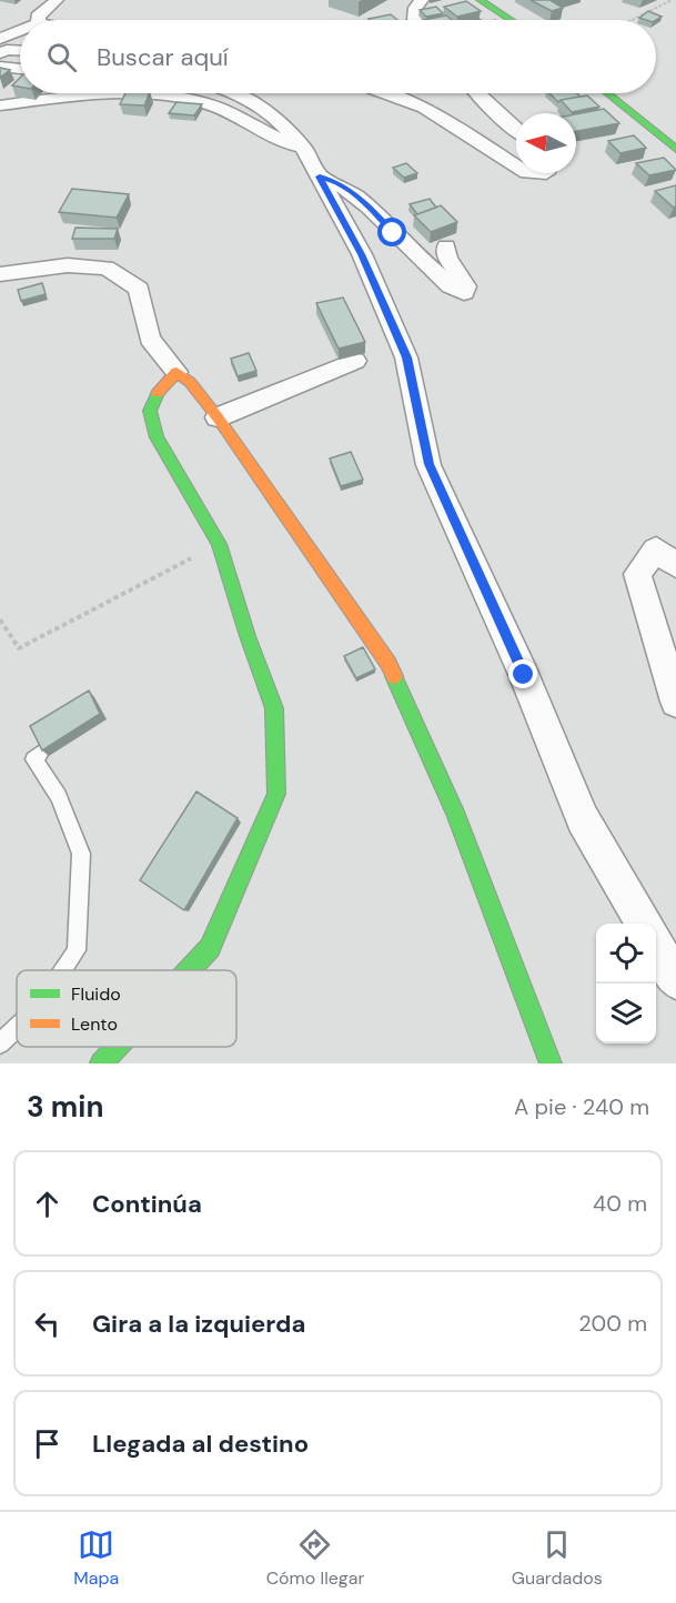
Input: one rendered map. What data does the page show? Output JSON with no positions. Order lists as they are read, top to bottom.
{
  "legend": ["Fluido", "Lento"],
  "north": "left",
  "page": {
    "search": "Buscar aquí",
    "heading": ["3 min", "A pie · 240 m"],
    "list": [
      ["Continúa", "40 m"],
      ["Gira a la izquierda", "200 m"],
      "Llegada al destino"
    ],
    "nav": ["Mapa", "Cómo llegar", "Guardados"]
  }
}
